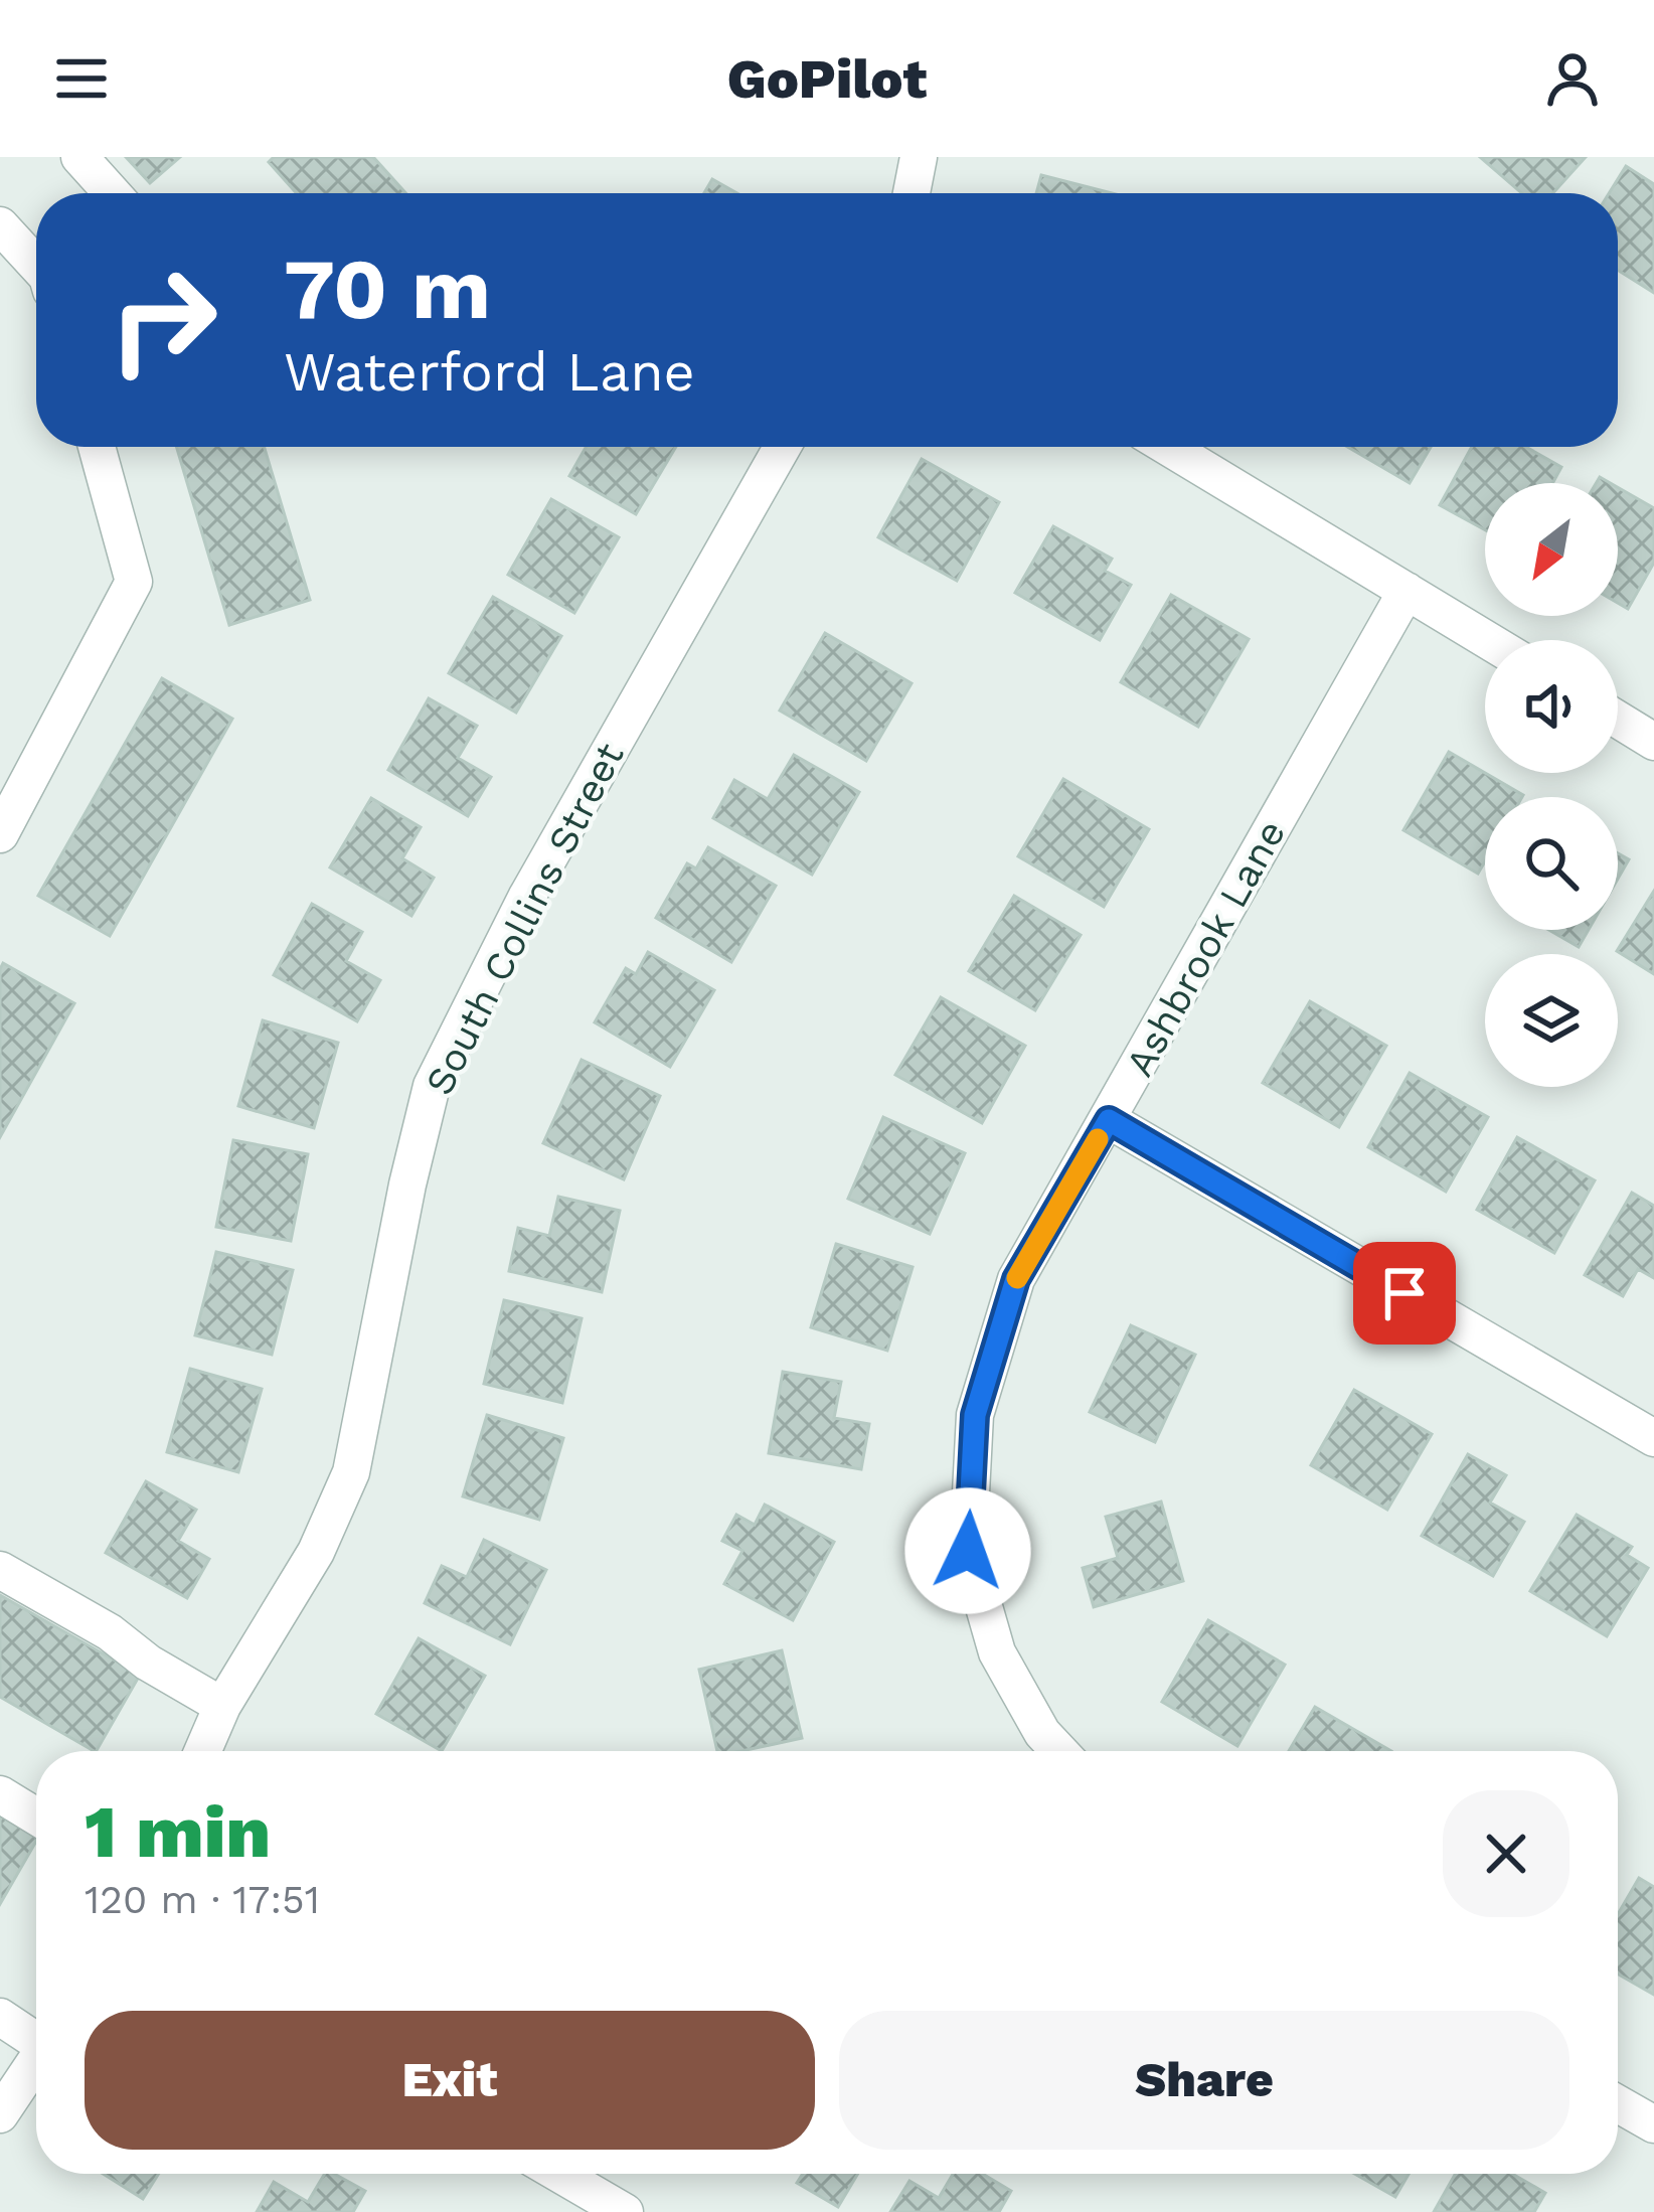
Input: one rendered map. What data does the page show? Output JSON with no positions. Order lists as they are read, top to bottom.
{
  "streets": {
    "street": ["South Collins Street", "Ashbrook Lane"]
  },
  "north": "bottom left",
  "page": {
    "header": "GoPilot",
    "turn": ["70 m", "Waterford Lane"],
    "heading": ["1 min", "120 m · 17:51"],
    "buttons": ["Exit", "Share"]
  }
}
